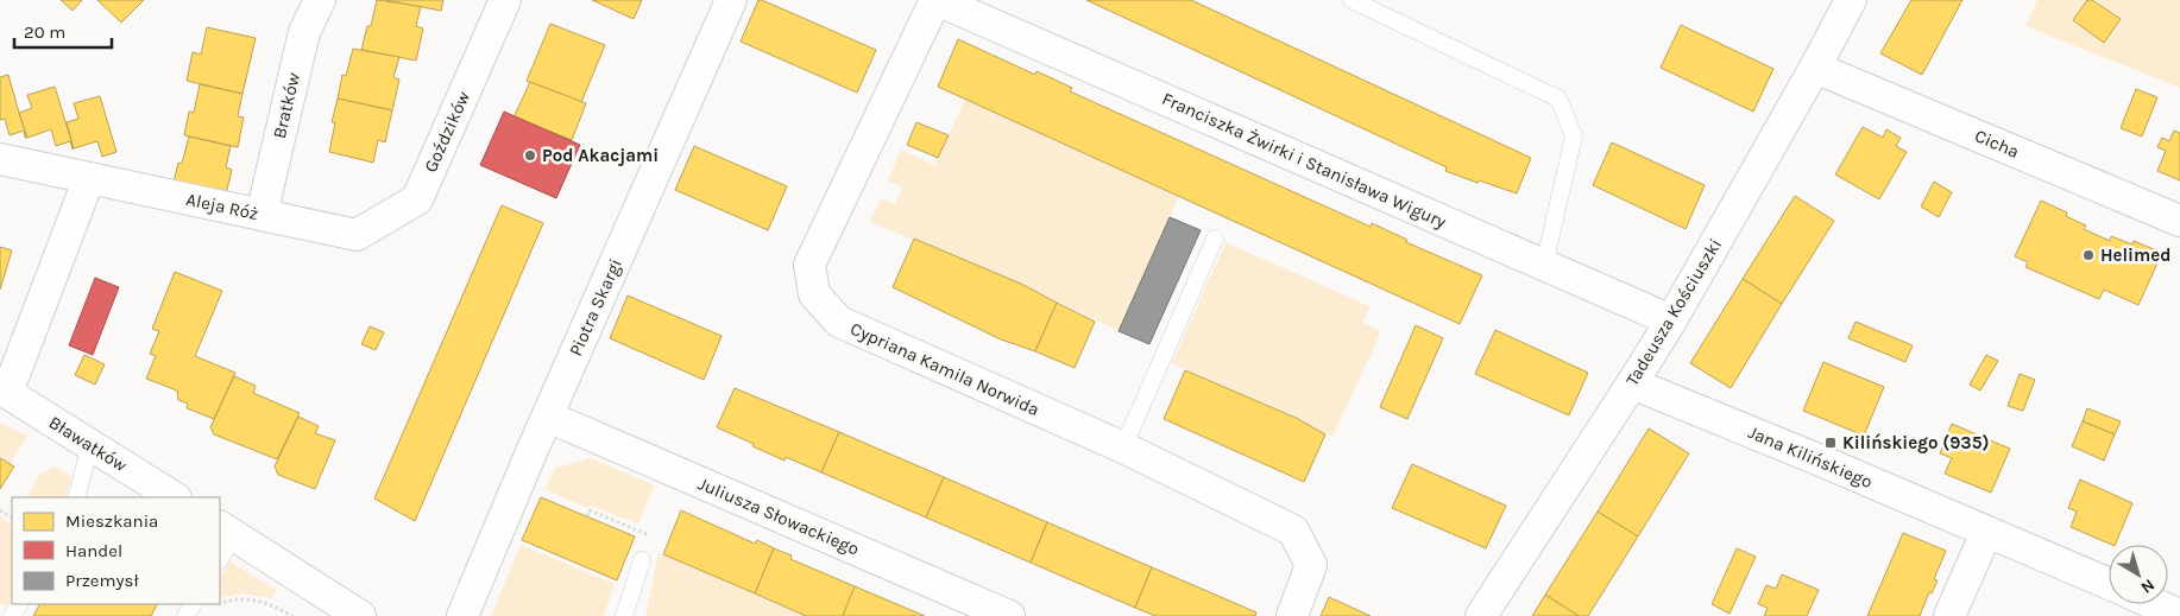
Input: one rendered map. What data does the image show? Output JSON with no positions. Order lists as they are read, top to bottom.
{
  "streets": {
    "street": [
      "Bratków",
      "Goździków",
      "Cicha",
      "Franciszka Żwirki i Stanisława Wigury",
      "Aleja Róż",
      "Piotra Skargi",
      "Tadeusza Kościuszki",
      "Cypriana Kamila Norwida",
      "Bławatków",
      "Jana Kilińskiego",
      "Juliusza Słowackiego"
    ]
  },
  "crossings": [
    ["Bratków", "Aleja Róż"],
    ["Goździków", "Aleja Róż"],
    ["Cicha", "Tadeusza Kościuszki"],
    ["Franciszka Żwirki i Stanisława Wigury", "Tadeusza Kościuszki"],
    ["Franciszka Żwirki i Stanisława Wigury", "Cypriana Kamila Norwida"],
    ["Piotra Skargi", "Juliusza Słowackiego"],
    ["Tadeusza Kościuszki", "Jana Kilińskiego"]
  ],
  "places": {
    "other": ["Pod Akacjami", "Helimed"],
    "transit": ["Kilińskiego (935)"]
  },
  "legend": ["Mieszkania", "Handel", "Przemysł"],
  "scale_bar": "20 m",
  "north": "bottom right"
}
